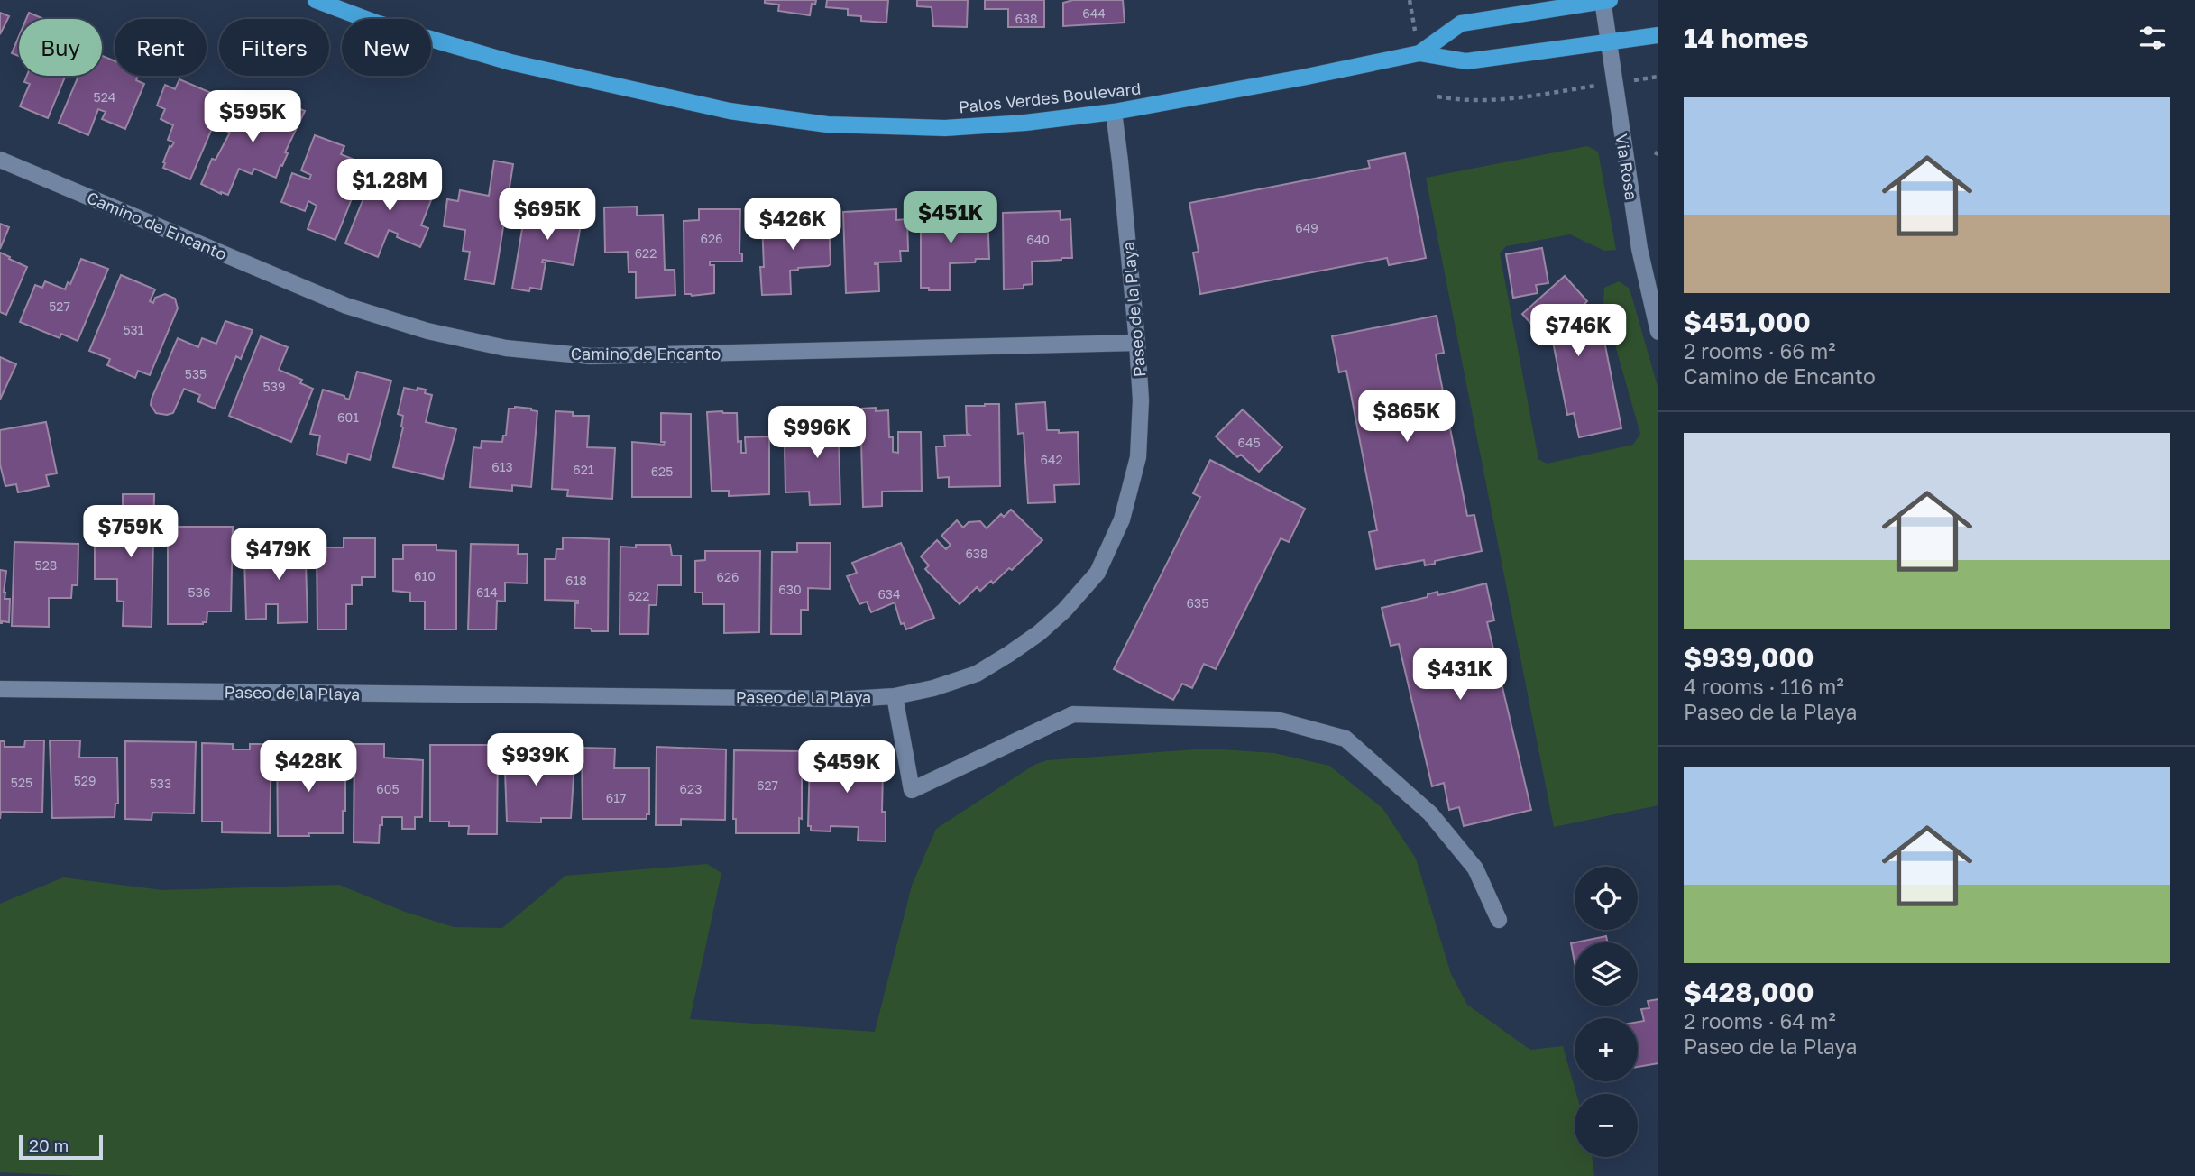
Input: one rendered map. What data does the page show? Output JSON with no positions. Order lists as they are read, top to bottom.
{
  "streets": {
    "main road": ["Palos Verdes Boulevard"],
    "street": ["Via Rosa", "Camino de Encanto", "Paseo de la Playa"]
  },
  "crossings": [
    ["Palos Verdes Boulevard", "Paseo de la Playa"],
    ["Camino de Encanto", "Paseo de la Playa"]
  ],
  "house_numbers": [
    "644",
    "638",
    "524",
    "649",
    "626",
    "640",
    "622",
    "527",
    "531",
    "535",
    "539",
    "601",
    "645",
    "642",
    "613",
    "621",
    "625",
    "638",
    "528",
    "610",
    "626",
    "618",
    "630",
    "536",
    "614",
    "634",
    "622",
    "635",
    "529",
    "525",
    "533",
    "627",
    "605",
    "623",
    "617"
  ],
  "scale_bar": "20 m",
  "page": {
    "heading": "14 homes",
    "chip": [
      "Buy",
      "Rent",
      "Filters",
      "New"
    ],
    "list": [
      {
        "name": "$451,000",
        "note": "2 rooms · 66 m² · Camino de Encanto"
      },
      {
        "name": "$939,000",
        "note": "4 rooms · 116 m² · Paseo de la Playa"
      },
      {
        "name": "$428,000",
        "note": "2 rooms · 64 m² · Paseo de la Playa"
      }
    ],
    "price": [
      "$595K",
      "$1.28M",
      "$695K",
      "$451K",
      "$426K",
      "$746K",
      "$865K",
      "$996K",
      "$759K",
      "$479K",
      "$431K",
      "$939K",
      "$428K",
      "$459K"
    ],
    "map_buttons": ["+", "−"],
    "scale": "20 m"
  }
}
